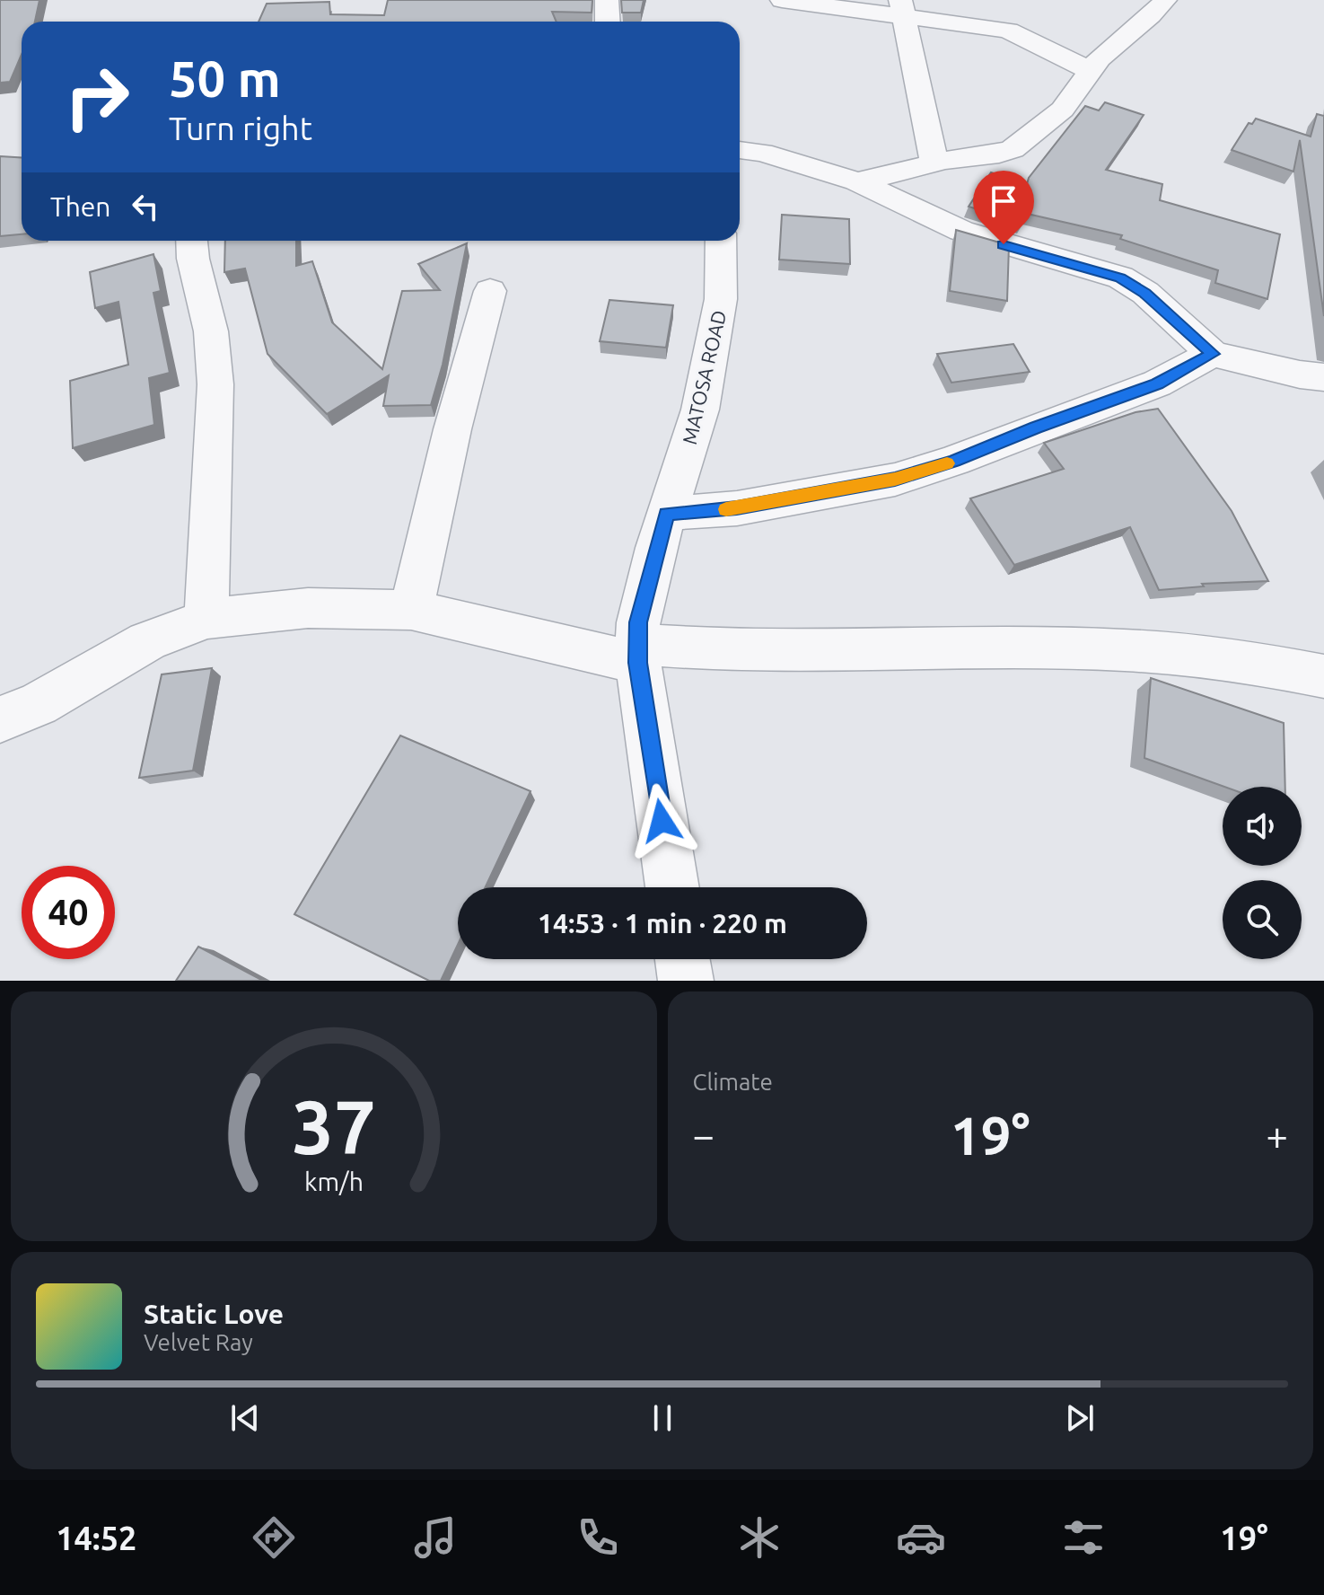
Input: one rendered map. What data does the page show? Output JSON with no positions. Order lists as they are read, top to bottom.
{
  "streets": {
    "street": ["MATOSA ROAD"]
  },
  "page": {
    "turn": ["50 m", "Turn right"],
    "then": "Then",
    "limit": "40",
    "trip": "14:53 · 1 min · 220 m",
    "tile": "Climate",
    "heat": ["−", "19°", "+"],
    "song": ["Static Love", "Velvet Ray"],
    "tabs": ["14:52", "19°"],
    "gauge": ["37", "km/h"]
  }
}
